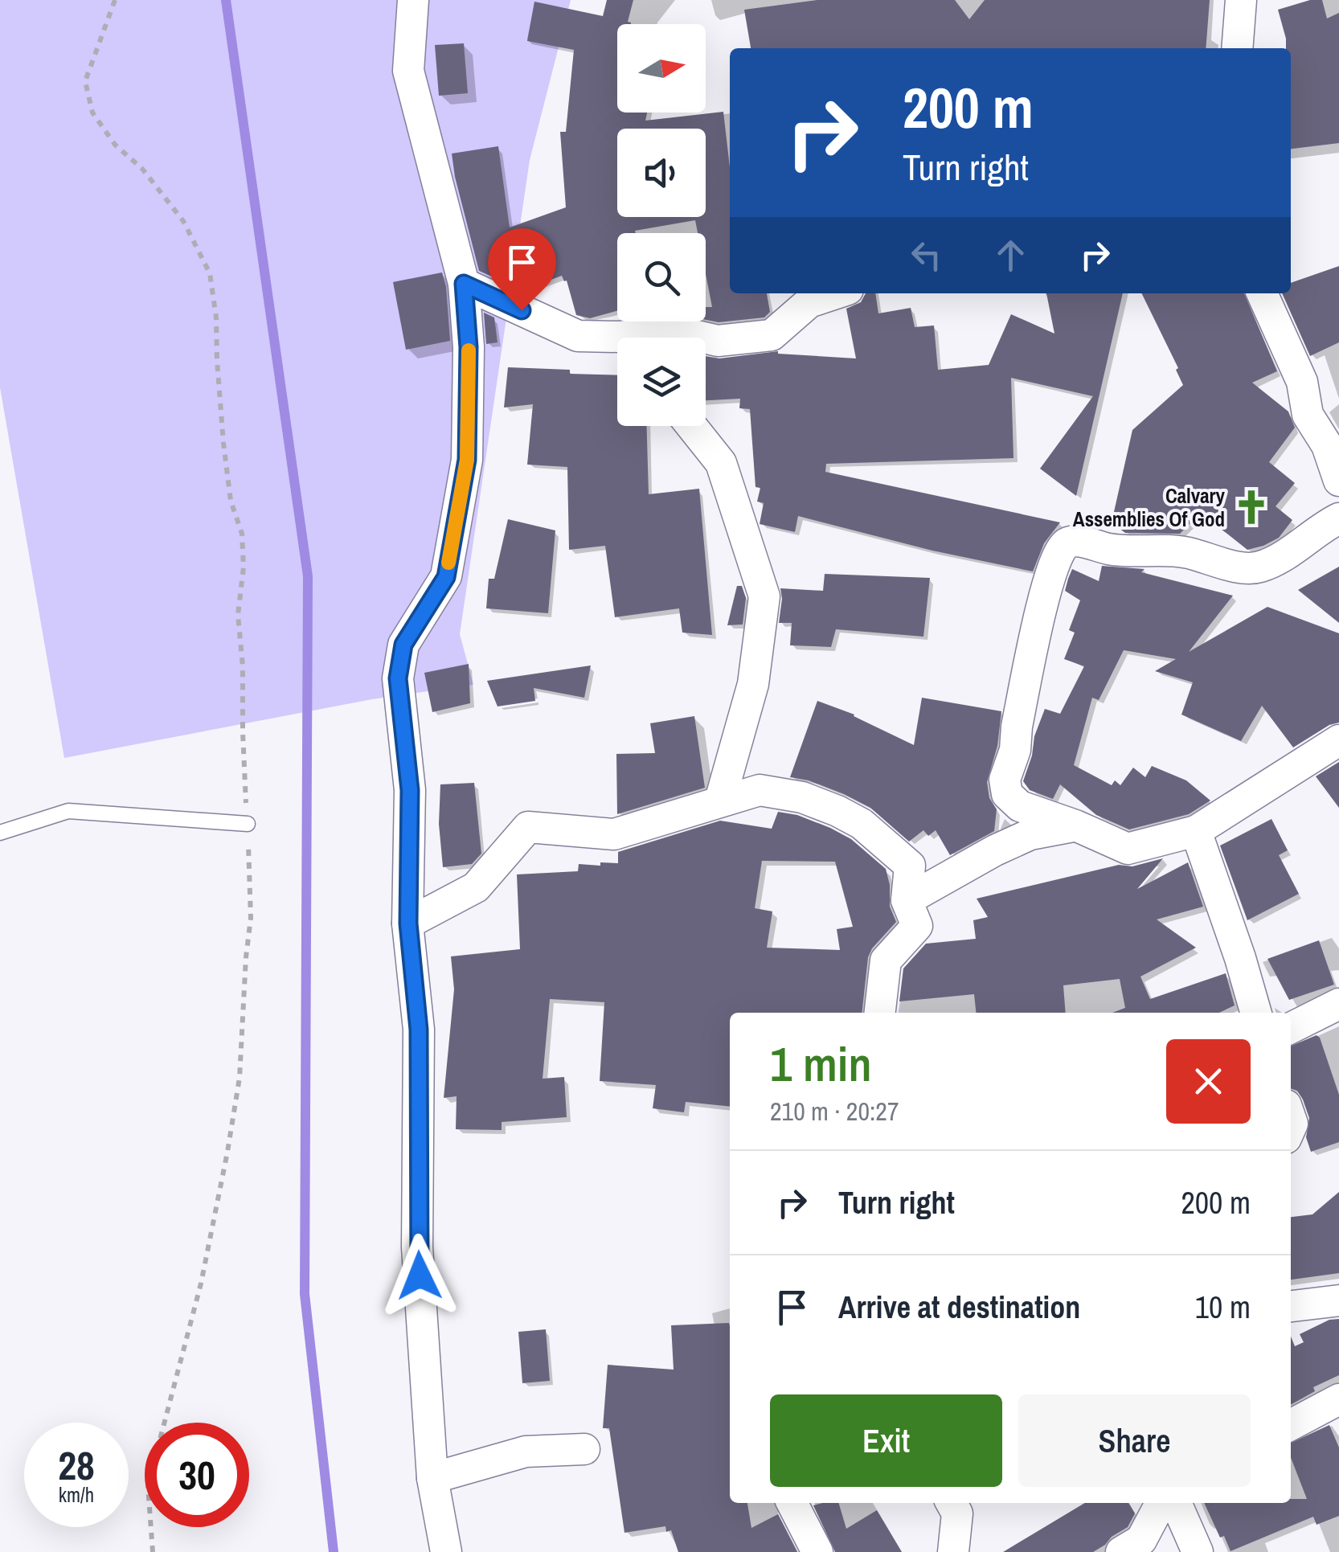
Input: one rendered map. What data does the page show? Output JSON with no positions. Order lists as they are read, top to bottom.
{
  "places": {
    "church": ["Calvary Assemblies Of God"]
  },
  "north": "right",
  "page": {
    "turn": ["200 m", "Turn right"],
    "heading": ["1 min", "210 m · 20:27"],
    "list": [
      {
        "name": "Turn right",
        "value": "200 m"
      },
      {
        "name": "Arrive at destination",
        "value": "10 m"
      }
    ],
    "buttons": ["Exit", "Share"],
    "speed": "28 km/h",
    "limit": "30"
  }
}
